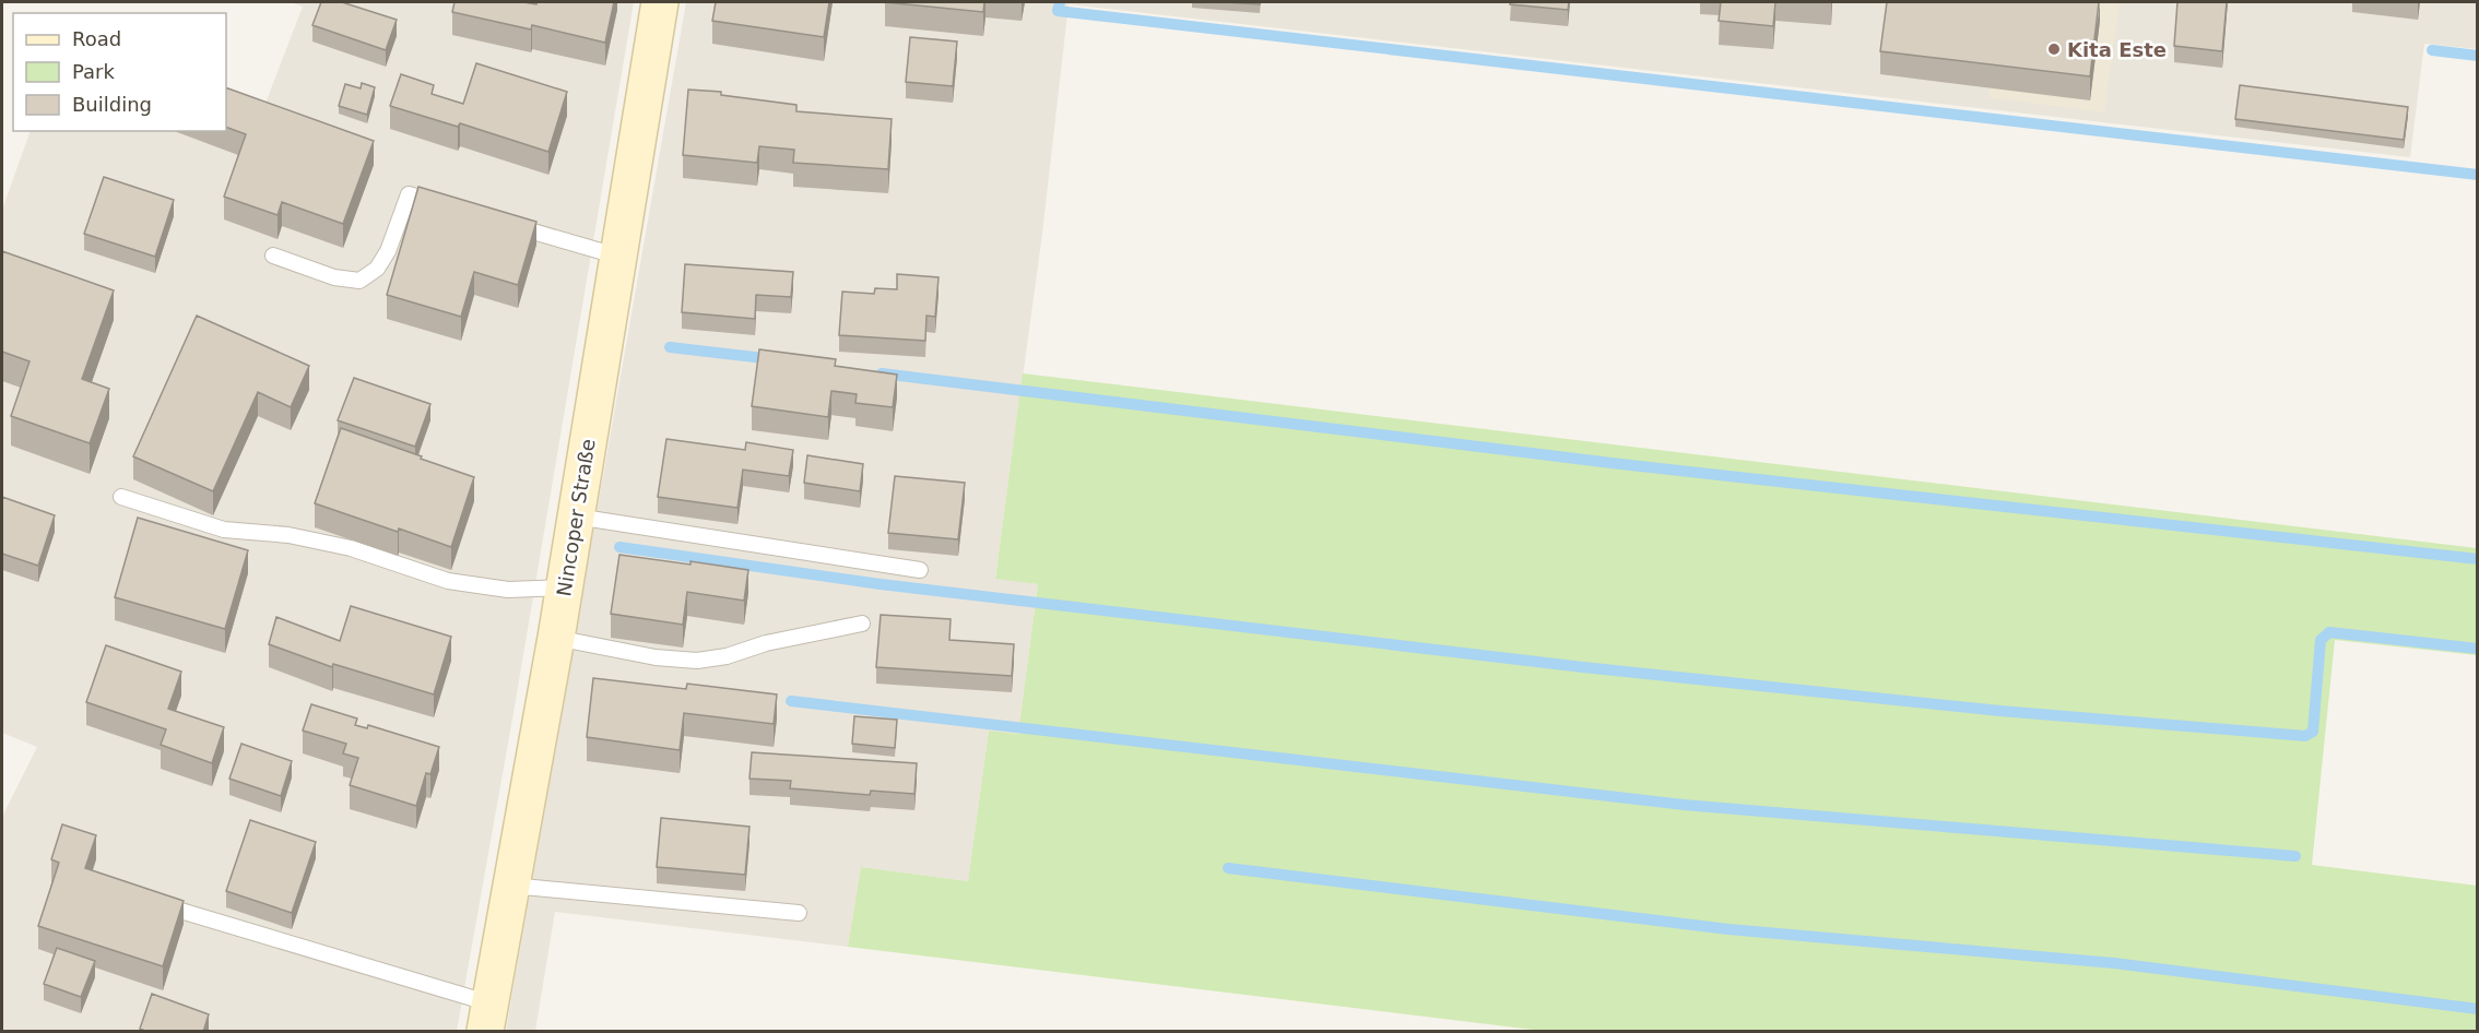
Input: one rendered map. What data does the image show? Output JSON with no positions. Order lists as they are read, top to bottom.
{
  "streets": {
    "main road": ["Nincoper Straße"]
  },
  "places": ["Kita Este"],
  "legend": ["Road", "Park", "Building"]
}
